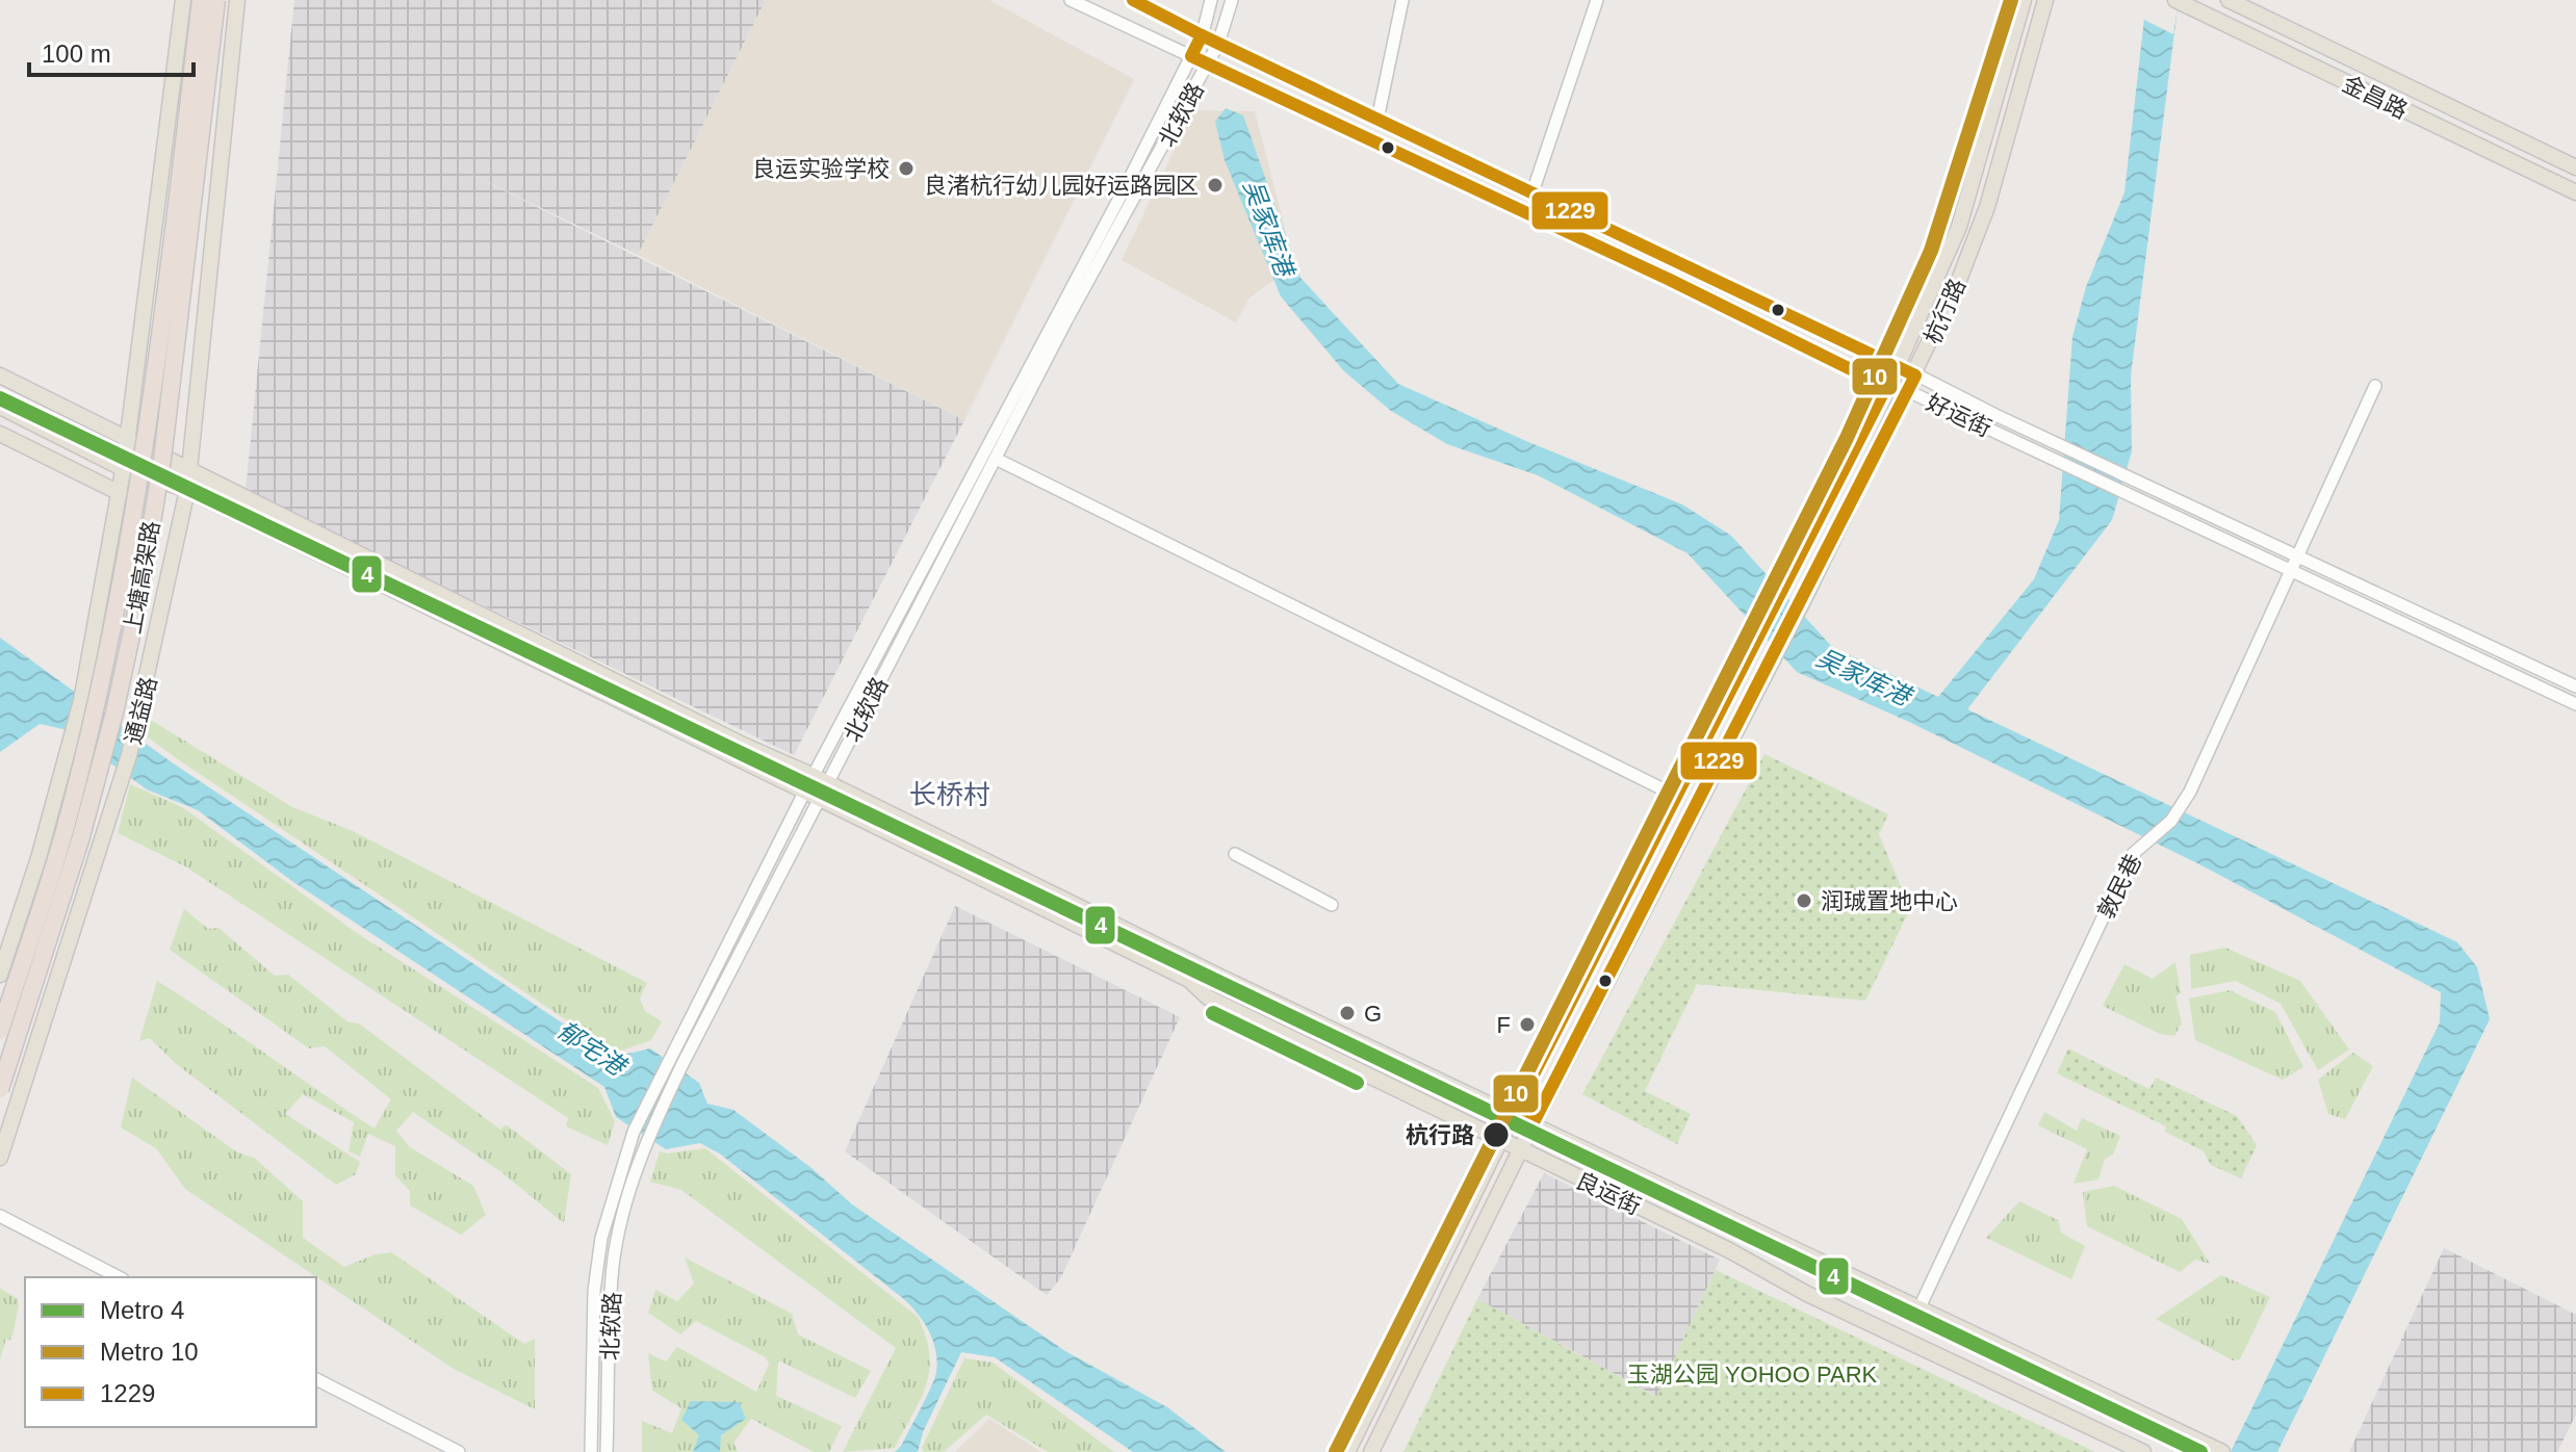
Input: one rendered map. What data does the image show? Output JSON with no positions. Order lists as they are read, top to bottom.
{
  "streets": {
    "highway": ["上塘高架路"],
    "main road": [
      "金昌路",
      "杭行路",
      "通益路",
      "良运街"
    ],
    "street": ["北软路", "好运街", "敦民巷"]
  },
  "crossings": [
    ["北软路", "好运街"],
    ["北软路", "良运街"],
    ["杭行路", "好运街"],
    ["杭行路", "良运街"],
    ["好运街", "敦民巷"],
    ["通益路", "良运街"],
    ["敦民巷", "良运街"]
  ],
  "districts": ["长桥村"],
  "water": ["吴家库港", "郁宅港"],
  "parks": ["玉湖公园 YOHOO PARK"],
  "places": [
    "良运实验学校",
    "良渚杭行幼儿园好运路园区",
    "润珹置地中心",
    "G",
    "F",
    "杭行路"
  ],
  "lines": ["metro line 10", "transit line 1229", "metro line 4"],
  "legend": ["Metro 4", "Metro 10", "1229"],
  "scale_bar": "100 m"
}
